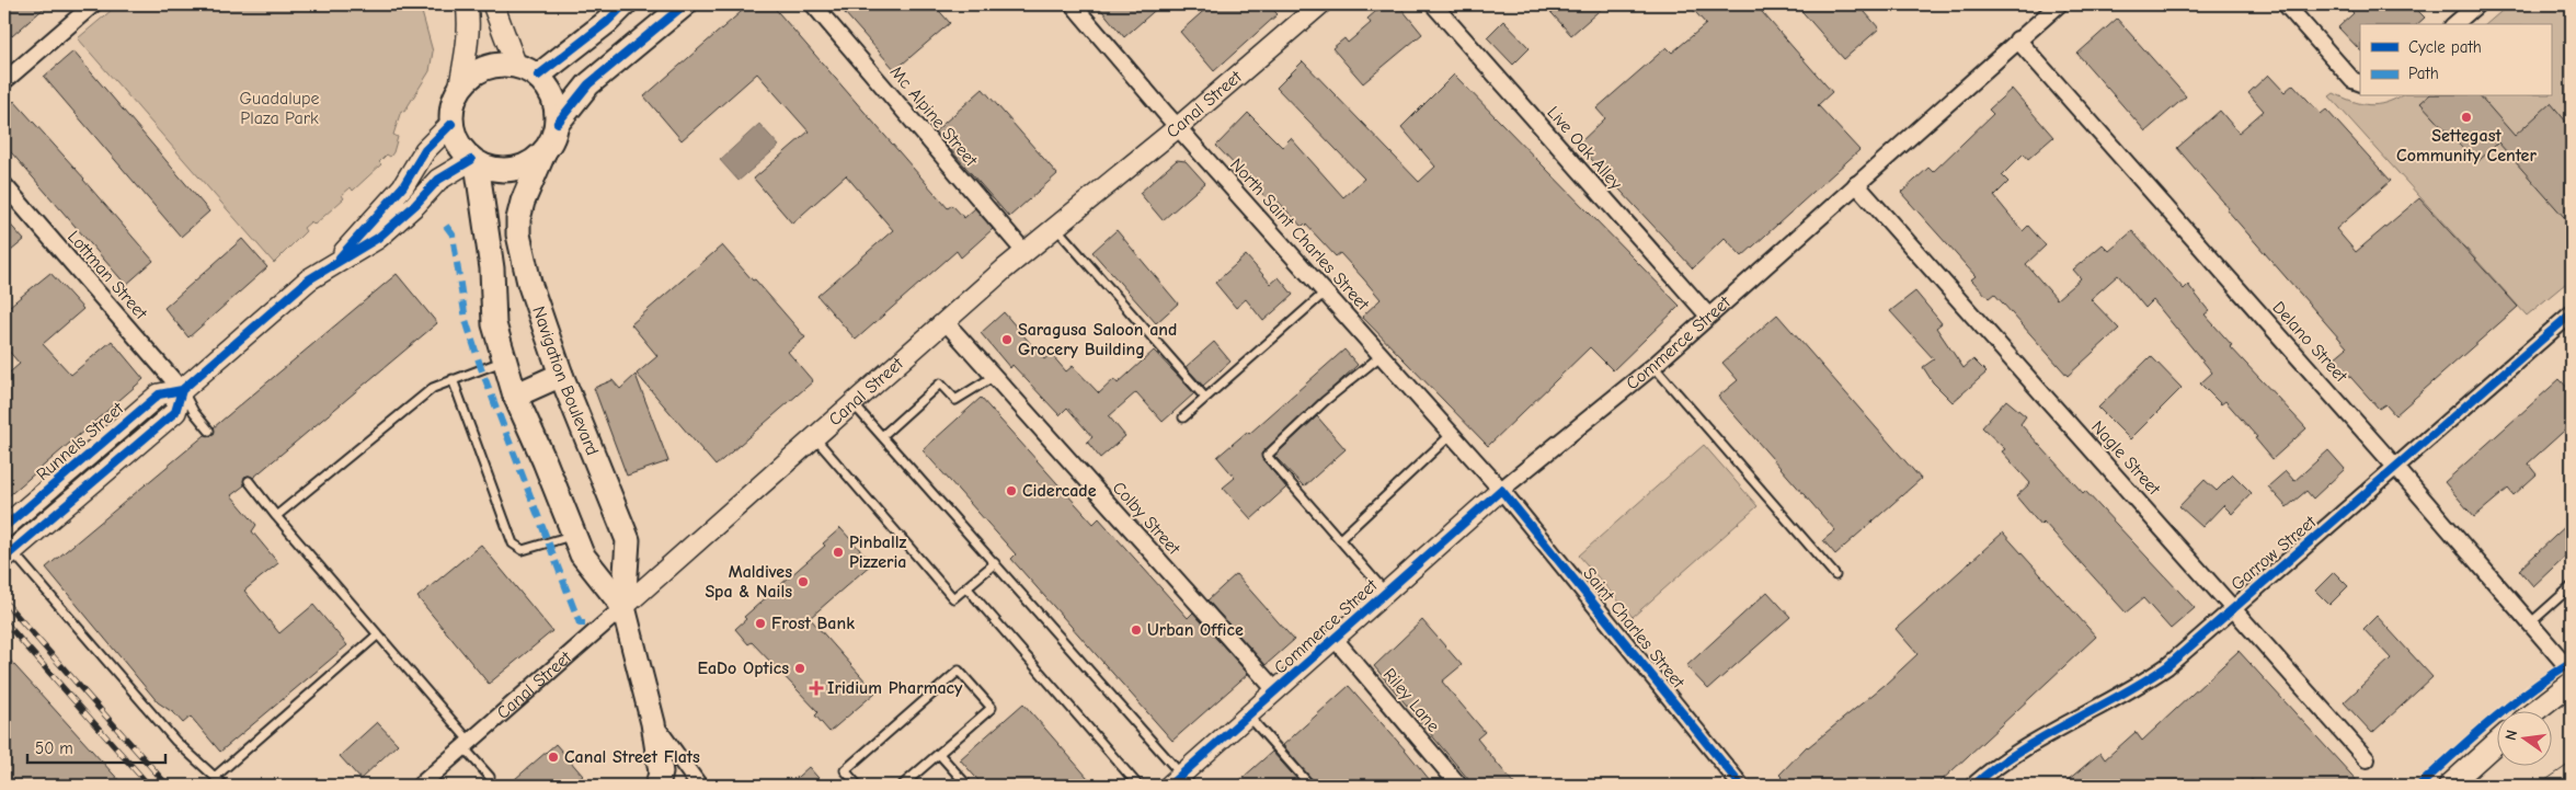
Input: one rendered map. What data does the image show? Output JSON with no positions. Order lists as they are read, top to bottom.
{
  "streets": {
    "main road": ["Navigation Boulevard", "Runnels Street"],
    "street": [
      "Canal Street",
      "Mc Alpine Street",
      "Live Oak Alley",
      "North Saint Charles Street",
      "Lottman Street",
      "Delano Street",
      "Commerce Street",
      "Nagle Street",
      "Colby Street",
      "Garrow Street",
      "Saint Charles Street",
      "Riley Lane"
    ]
  },
  "crossings": [
    ["Canal Street", "Mc Alpine Street"],
    ["Canal Street", "North Saint Charles Street"],
    ["Canal Street", "Navigation Boulevard"],
    ["Canal Street", "Colby Street"],
    ["Live Oak Alley", "Commerce Street"],
    ["North Saint Charles Street", "Commerce Street"],
    ["North Saint Charles Street", "Saint Charles Street"],
    ["Lottman Street", "Runnels Street"],
    ["Delano Street", "Commerce Street"],
    ["Delano Street", "Garrow Street"],
    ["Commerce Street", "Nagle Street"],
    ["Commerce Street", "Colby Street"],
    ["Commerce Street", "Saint Charles Street"],
    ["Commerce Street", "Riley Lane"],
    ["Navigation Boulevard", "Runnels Street"],
    ["Nagle Street", "Garrow Street"]
  ],
  "parks": ["Guadalupe Plaza Park"],
  "places": {
    "other": [
      "Settegast Community Center",
      "Saragusa Saloon and Grocery Building",
      "Cidercade",
      "Pinballz Pizzeria",
      "Maldives Spa & Nails",
      "Frost Bank",
      "Urban Office",
      "EaDo Optics",
      "Canal Street Flats"
    ],
    "health": ["Iridium Pharmacy"]
  },
  "legend": ["Cycle path", "Path"],
  "scale_bar": "50 m",
  "north": "left"
}
